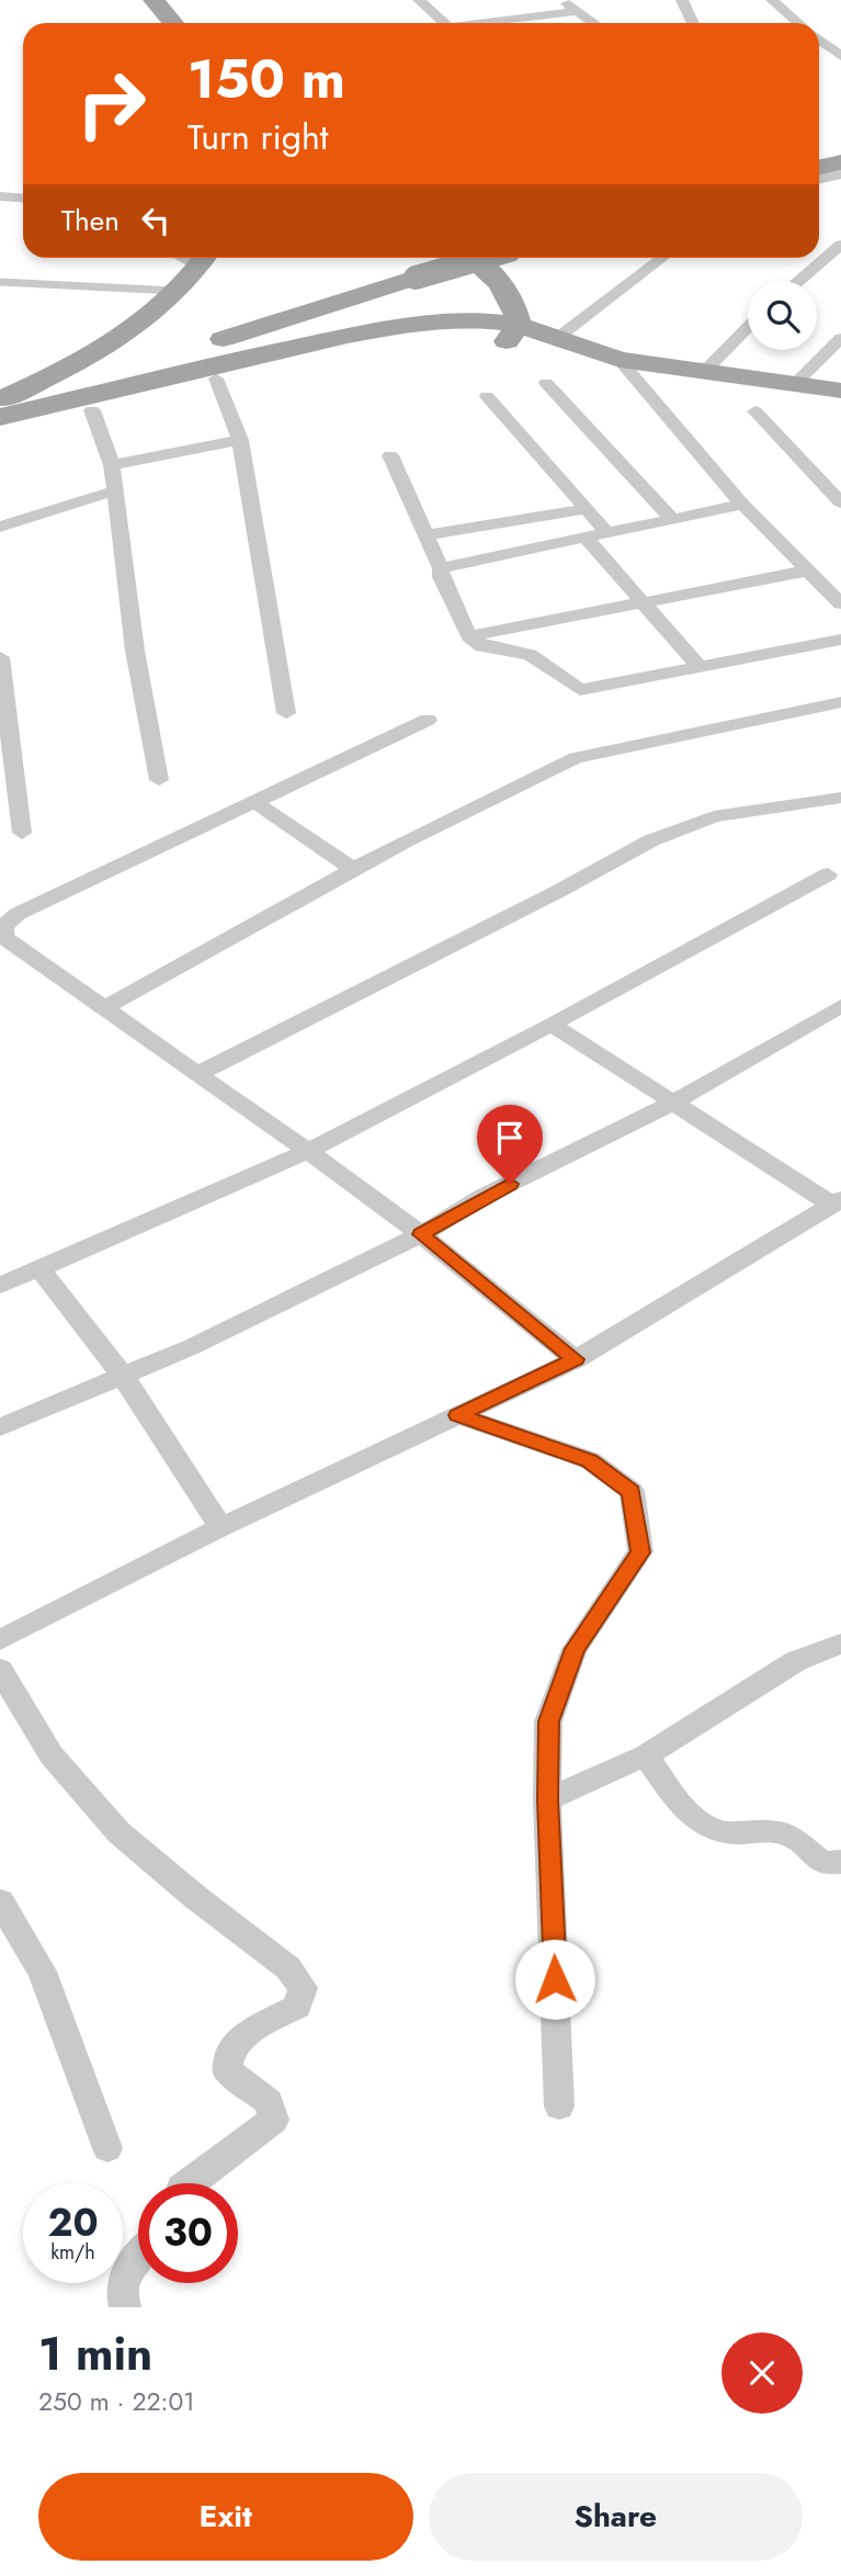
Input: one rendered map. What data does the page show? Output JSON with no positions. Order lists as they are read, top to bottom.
{
  "page": {
    "turn": ["150 m", "Turn right"],
    "then": "Then",
    "speed": "20 km/h",
    "limit": "30",
    "heading": ["1 min", "250 m · 22:01"],
    "buttons": ["Exit", "Share"]
  }
}
